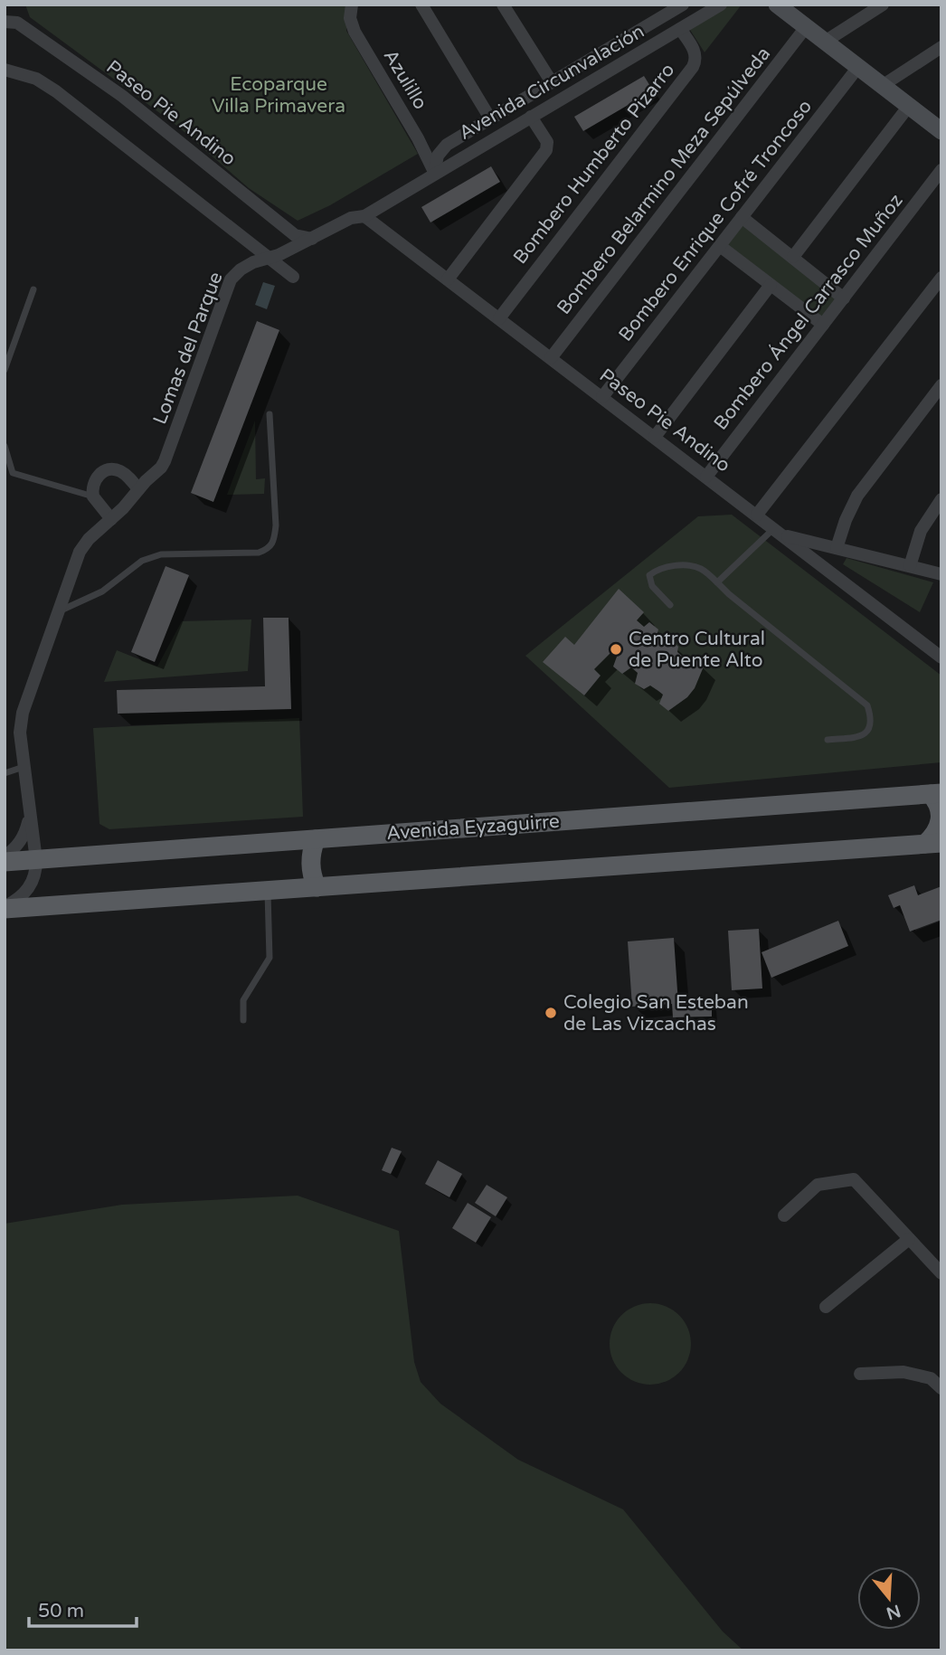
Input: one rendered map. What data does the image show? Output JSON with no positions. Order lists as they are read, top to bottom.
{
  "streets": {
    "main road": ["Avenida Eyzaguirre"],
    "street": [
      "Azulillo",
      "Avenida Circunvalación",
      "Paseo Pie Andino",
      "Bombero Humberto Pizarro",
      "Bombero Belarmino Meza Sepúlveda",
      "Bombero Enrique Cofré Troncoso",
      "Bombero Ángel Carrasco Muñoz",
      "Lomas del Parque"
    ]
  },
  "crossings": [
    ["Azulillo", "Avenida Circunvalación"],
    ["Avenida Circunvalación", "Paseo Pie Andino"],
    ["Avenida Circunvalación", "Bombero Humberto Pizarro"],
    ["Avenida Circunvalación", "Lomas del Parque"],
    ["Paseo Pie Andino", "Bombero Humberto Pizarro"],
    ["Paseo Pie Andino", "Bombero Belarmino Meza Sepúlveda"],
    ["Paseo Pie Andino", "Bombero Enrique Cofré Troncoso"],
    ["Paseo Pie Andino", "Bombero Ángel Carrasco Muñoz"],
    ["Paseo Pie Andino", "Lomas del Parque"],
    ["Lomas del Parque", "Avenida Eyzaguirre"]
  ],
  "parks": ["Ecoparque Villa Primavera"],
  "places": ["Centro Cultural de Puente Alto", "Colegio San Esteban de Las Vizcachas"],
  "scale_bar": "50 m",
  "north": "bottom"
}
